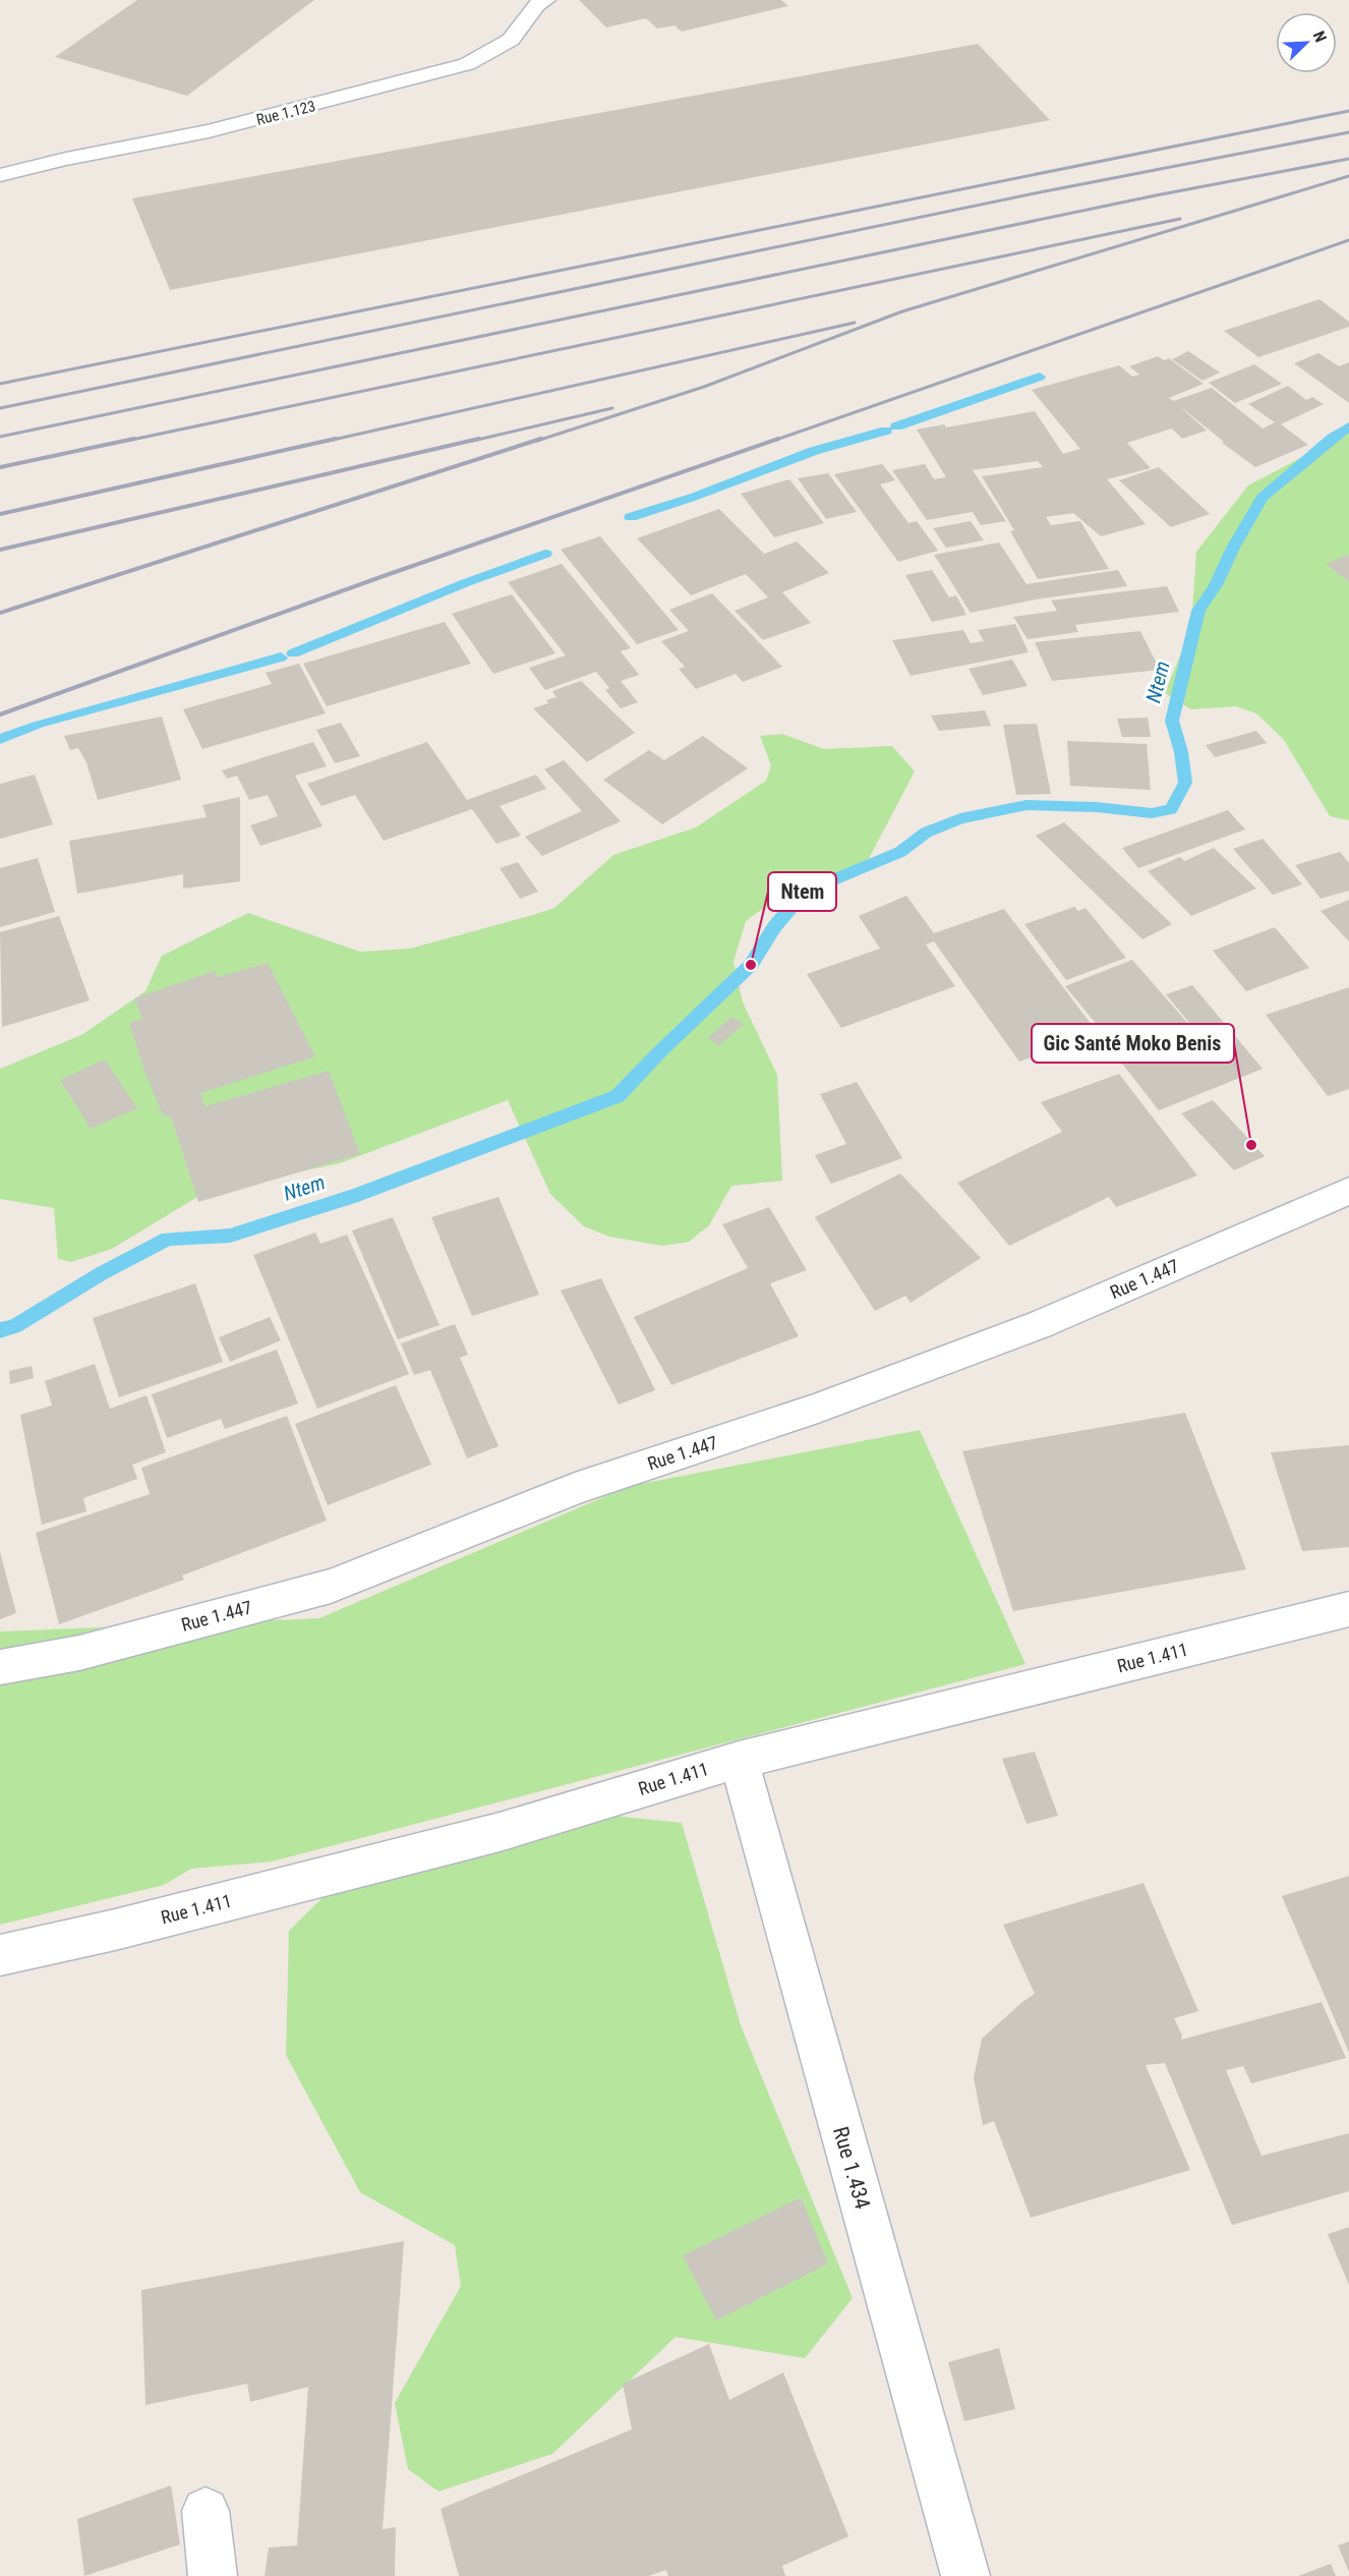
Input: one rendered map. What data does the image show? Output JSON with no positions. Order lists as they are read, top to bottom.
{
  "streets": {
    "street": [
      "Rue 1.123",
      "Rue 1.447",
      "Rue 1.411",
      "Rue 1.434"
    ]
  },
  "crossings": [
    ["Rue 1.411", "Rue 1.434"]
  ],
  "water": ["Ntem"],
  "places": ["Ntem", "Gic Santé Moko Benis"],
  "north": "top right"
}
